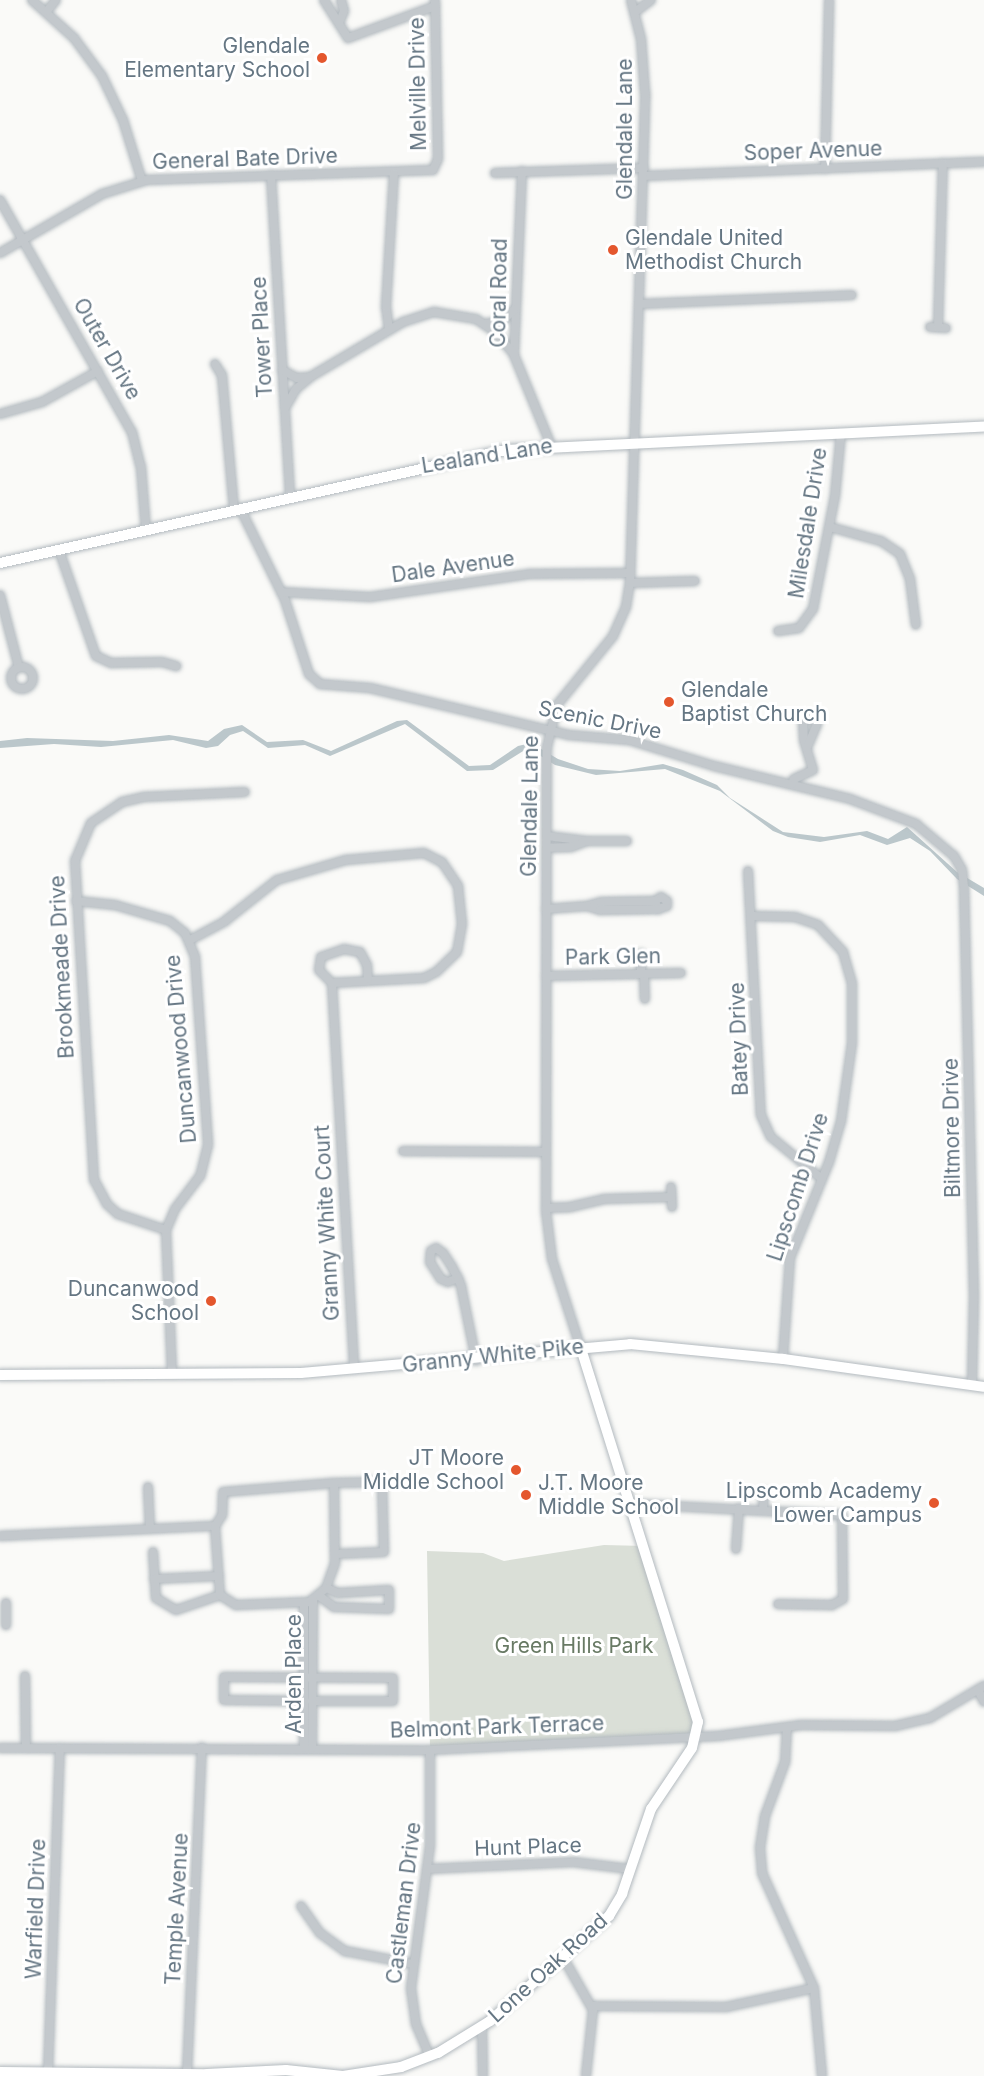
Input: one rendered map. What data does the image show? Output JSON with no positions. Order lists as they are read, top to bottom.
{
  "streets": {
    "street": [
      "Melville Drive",
      "Glendale Lane",
      "Soper Avenue",
      "General Bate Drive",
      "Coral Road",
      "Tower Place",
      "Outer Drive",
      "Lealand Lane",
      "Milesdale Drive",
      "Dale Avenue",
      "Scenic Drive",
      "Park Glen",
      "Brookmeade Drive",
      "Batey Drive",
      "Duncanwood Drive",
      "Biltmore Drive",
      "Lipscomb Drive",
      "Granny White Court",
      "Granny White Pike",
      "Arden Place",
      "Belmont Park Terrace",
      "Hunt Place",
      "Castleman Drive",
      "Warfield Drive",
      "Temple Avenue",
      "Lone Oak Road"
    ]
  },
  "crossings": [
    ["Melville Drive", "General Bate Drive"],
    ["Glendale Lane", "Soper Avenue"],
    ["Glendale Lane", "Lealand Lane"],
    ["Glendale Lane", "Dale Avenue"],
    ["Glendale Lane", "Scenic Drive"],
    ["Glendale Lane", "Park Glen"],
    ["Glendale Lane", "Granny White Pike"],
    ["Soper Avenue", "Coral Road"],
    ["General Bate Drive", "Tower Place"],
    ["General Bate Drive", "Outer Drive"],
    ["Coral Road", "Lealand Lane"],
    ["Tower Place", "Lealand Lane"],
    ["Outer Drive", "Lealand Lane"],
    ["Lealand Lane", "Milesdale Drive"],
    ["Dale Avenue", "Scenic Drive"],
    ["Scenic Drive", "Biltmore Drive"],
    ["Brookmeade Drive", "Duncanwood Drive"],
    ["Batey Drive", "Lipscomb Drive"],
    ["Duncanwood Drive", "Granny White Pike"],
    ["Biltmore Drive", "Granny White Pike"],
    ["Lipscomb Drive", "Granny White Pike"],
    ["Granny White Court", "Granny White Pike"],
    ["Arden Place", "Belmont Park Terrace"],
    ["Belmont Park Terrace", "Castleman Drive"],
    ["Belmont Park Terrace", "Warfield Drive"],
    ["Belmont Park Terrace", "Temple Avenue"],
    ["Belmont Park Terrace", "Lone Oak Road"],
    ["Hunt Place", "Castleman Drive"],
    ["Hunt Place", "Lone Oak Road"],
    ["Castleman Drive", "Lone Oak Road"],
    ["Warfield Drive", "Lone Oak Road"],
    ["Temple Avenue", "Lone Oak Road"]
  ],
  "parks": ["Green Hills Park"],
  "places": [
    "Glendale Elementary School",
    "Glendale United Methodist Church",
    "Glendale Baptist Church",
    "Duncanwood School",
    "JT Moore Middle School",
    "J.T. Moore Middle School",
    "Lipscomb Academy Lower Campus"
  ]
}
